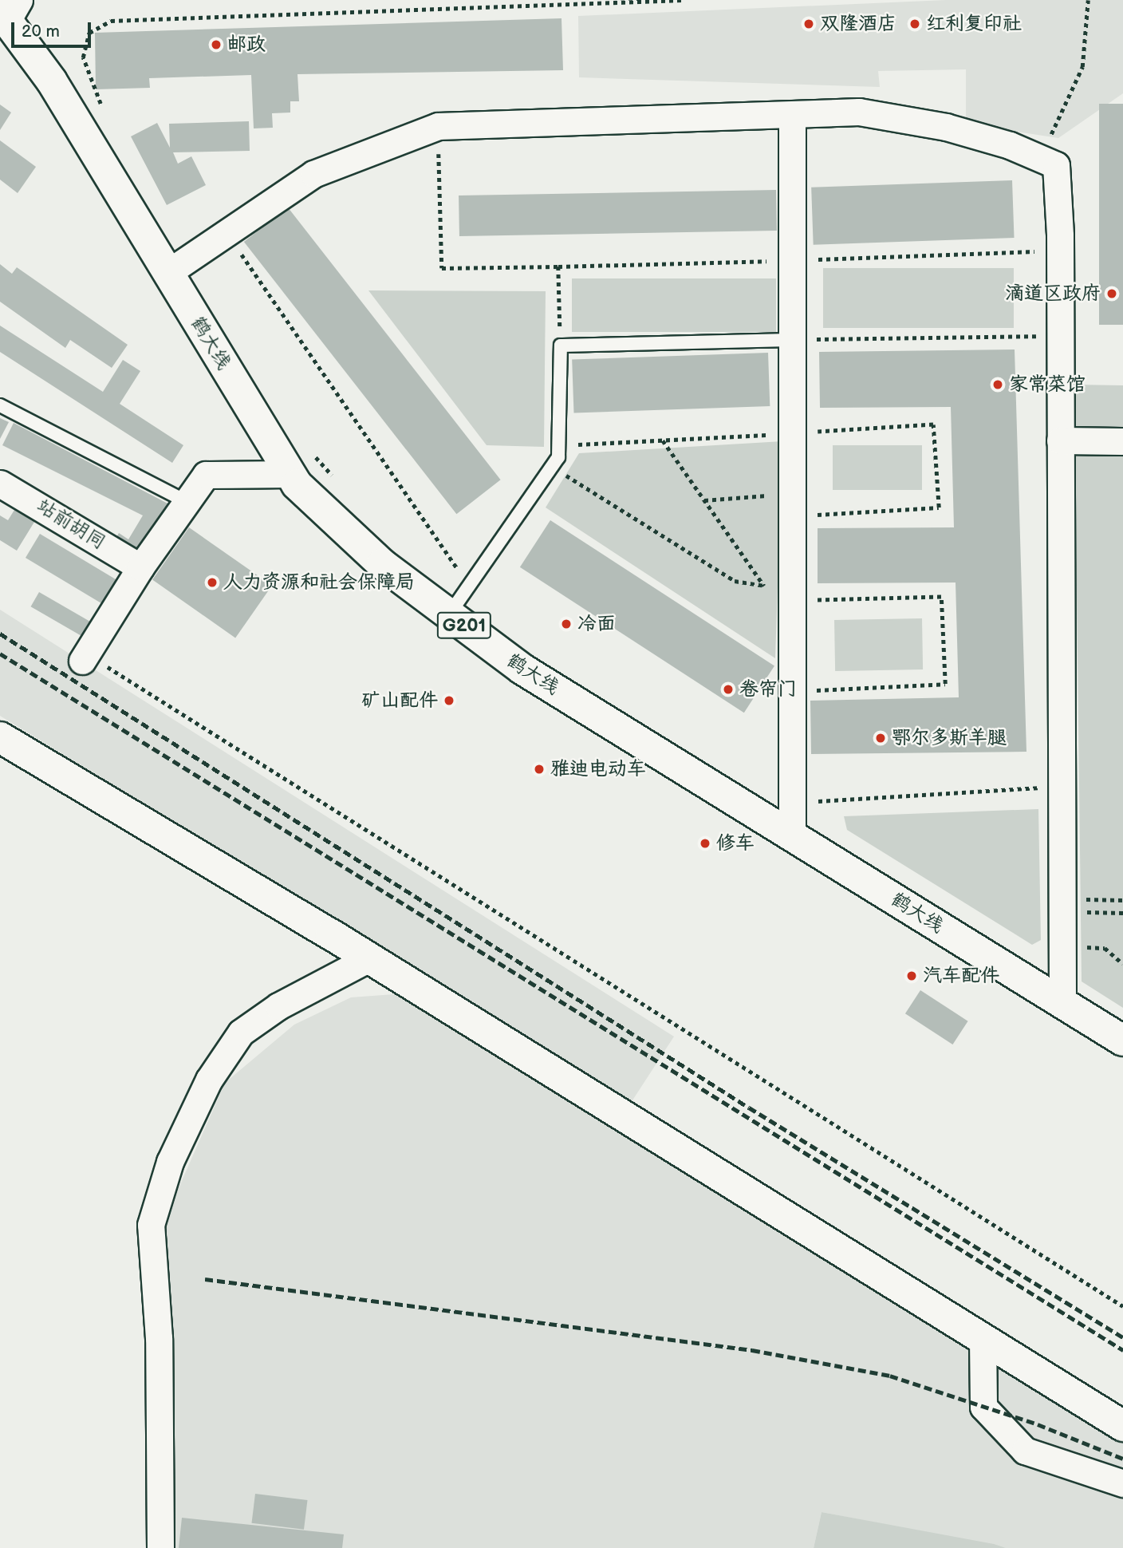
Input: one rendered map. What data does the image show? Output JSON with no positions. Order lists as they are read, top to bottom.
{
  "streets": {
    "main road": ["鹤大线", "G201"],
    "street": ["站前胡同"]
  },
  "places": [
    "双隆酒店",
    "红利复印社",
    "邮政",
    "滴道区政府",
    "家常菜馆",
    "人力资源和社会保障局",
    "冷面",
    "卷帘门",
    "矿山配件",
    "鄂尔多斯羊腿",
    "雅迪电动车",
    "修车",
    "汽车配件"
  ],
  "scale_bar": "20 m"
}
